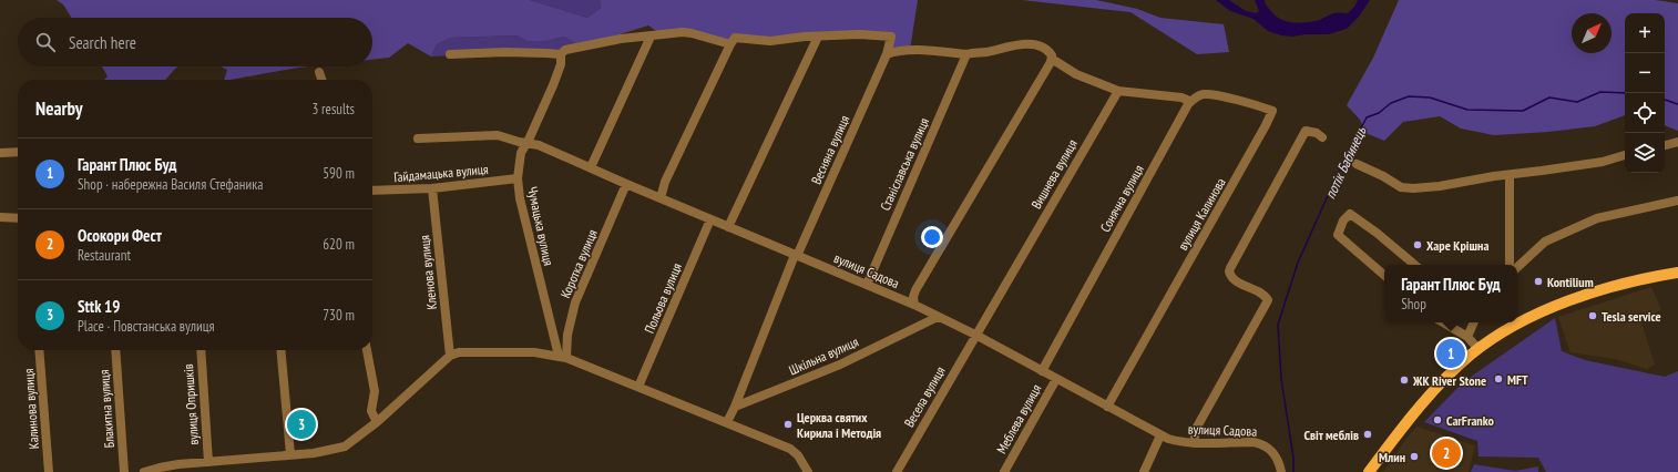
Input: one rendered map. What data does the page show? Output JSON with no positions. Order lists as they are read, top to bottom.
{
  "streets": {
    "street": [
      "Весняна вулиця",
      "Станіславська вулиця",
      "Гайдамацька вулиця",
      "Вишнева вулиця",
      "Сонячна вулиця",
      "вулиця Калинова",
      "Чумацька вулиця",
      "Коротка вулиця",
      "вулиця Садова",
      "Кленова вулиця",
      "Польова вулиця",
      "Шкільна вулиця",
      "Весела вулиця",
      "вулиця Опришків",
      "Калинова вулиця",
      "Блакитна вулиця",
      "Меблева вулиця"
    ]
  },
  "crossings": [
    ["Весняна вулиця", "вулиця Садова"],
    ["Весняна вулиця", "Шкільна вулиця"],
    ["Станіславська вулиця", "вулиця Садова"],
    ["Гайдамацька вулиця", "Чумацька вулиця"],
    ["Гайдамацька вулиця", "Кленова вулиця"],
    ["Вишнева вулиця", "вулиця Садова"],
    ["Вишнева вулиця", "Весела вулиця"],
    ["Сонячна вулиця", "вулиця Калинова"],
    ["Сонячна вулиця", "вулиця Садова"],
    ["вулиця Калинова", "вулиця Садова"],
    ["Чумацька вулиця", "Коротка вулиця"],
    ["Чумацька вулиця", "вулиця Садова"],
    ["Коротка вулиця", "вулиця Садова"],
    ["вулиця Садова", "Польова вулиця"],
    ["вулиця Садова", "Шкільна вулиця"],
    ["вулиця Садова", "Весела вулиця"],
    ["вулиця Садова", "Меблева вулиця"]
  ],
  "water": ["потік Бабинець"],
  "places": [
    "Харе Крішна",
    "Kontilium",
    "Tesla service",
    "MFT",
    "ЖК River Stone",
    "CarFranko",
    "Церква святих Кирила і Методія",
    "Світ меблів",
    "Млин"
  ],
  "north": "top right",
  "page": {
    "map_buttons": ["+", "−"],
    "search": "Search here",
    "heading": ["Nearby", "3 results"],
    "list": [
      {
        "mark": "1",
        "name": "Гарант Плюс Буд",
        "note": "Shop · набережна Василя Стефаника",
        "value": "590 m"
      },
      {
        "mark": "2",
        "name": "Осокори Фест",
        "note": "Restaurant",
        "value": "620 m"
      },
      {
        "mark": "3",
        "name": "Sttk 19",
        "note": "Place · Повстанська вулиця",
        "value": "730 m"
      }
    ],
    "popup": ["Гарант Плюс Буд", "Shop"],
    "pins": ["1", "3", "2"]
  }
}
